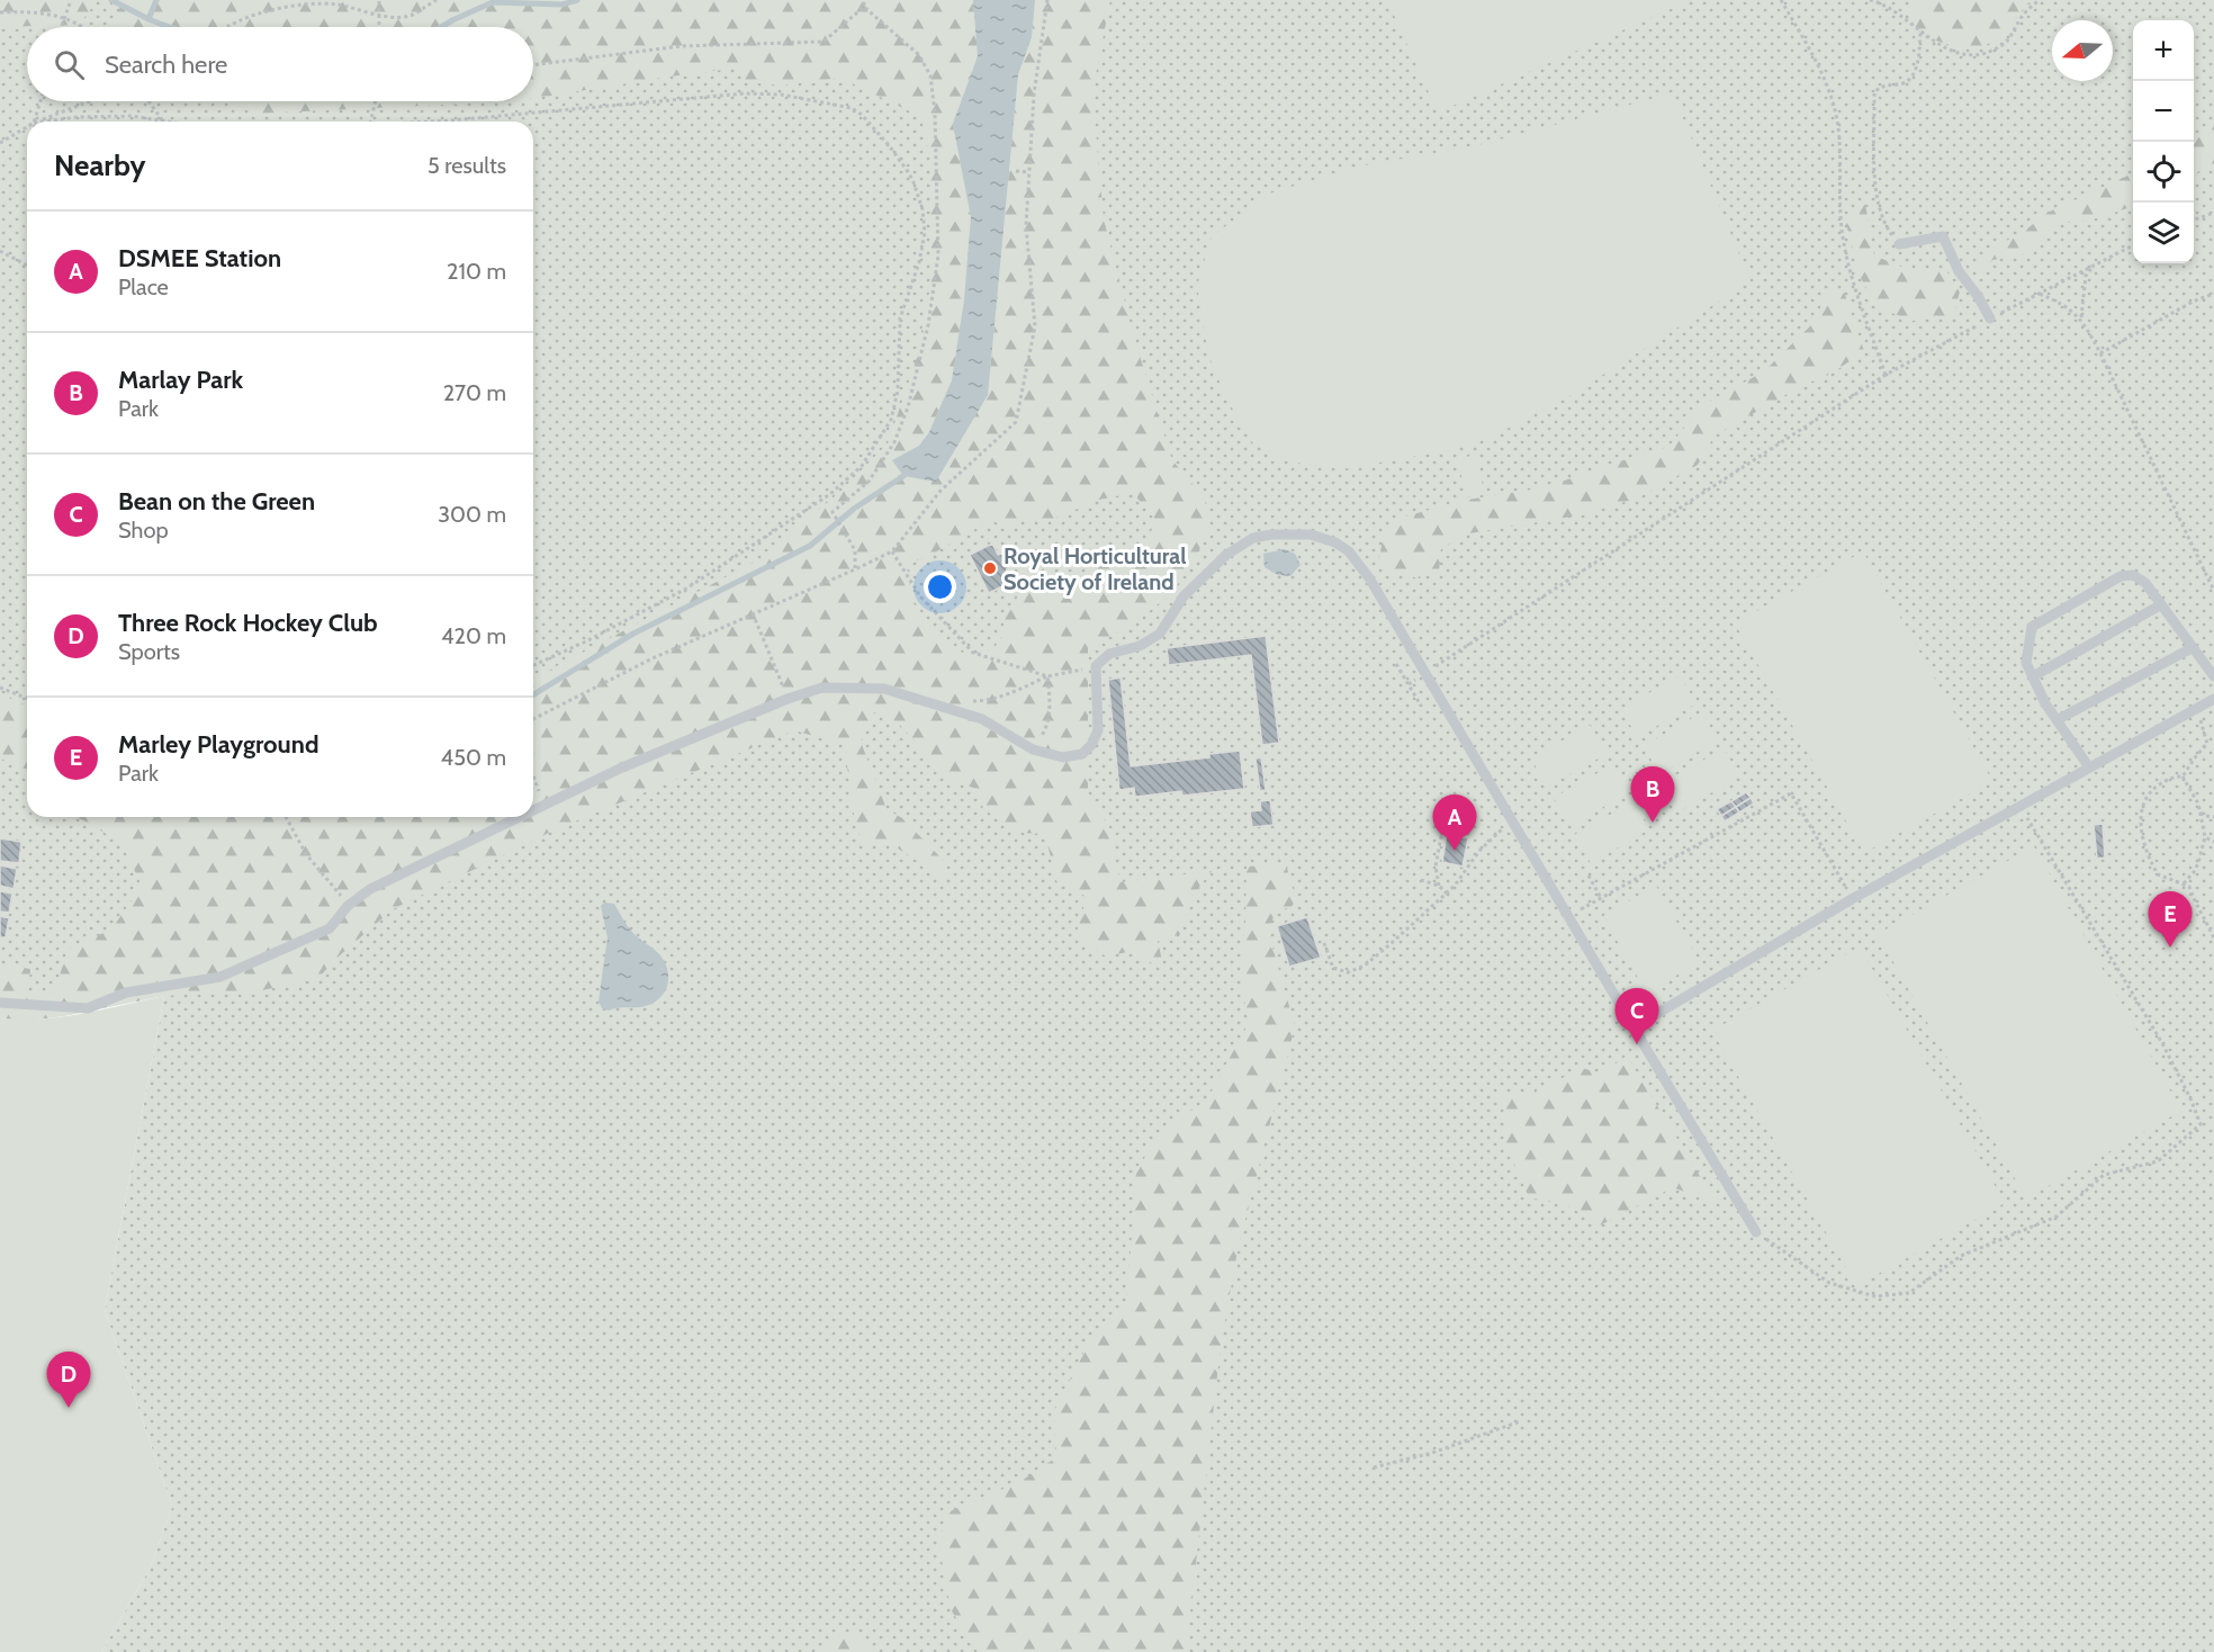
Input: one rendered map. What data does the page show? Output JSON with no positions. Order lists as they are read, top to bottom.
{
  "places": ["Royal Horticultural Society of Ireland"],
  "north": "left",
  "page": {
    "map_buttons": ["+", "−"],
    "search": "Search here",
    "heading": ["Nearby", "5 results"],
    "list": [
      {
        "mark": "A",
        "name": "DSMEE Station",
        "note": "Place",
        "value": "210 m"
      },
      {
        "mark": "B",
        "name": "Marlay Park",
        "note": "Park",
        "value": "270 m"
      },
      {
        "mark": "C",
        "name": "Bean on the Green",
        "note": "Shop",
        "value": "300 m"
      },
      {
        "mark": "D",
        "name": "Three Rock Hockey Club",
        "note": "Sports",
        "value": "420 m"
      },
      {
        "mark": "E",
        "name": "Marley Playground",
        "note": "Park",
        "value": "450 m"
      }
    ],
    "pins": [
      "B",
      "A",
      "E",
      "C",
      "D"
    ]
  }
}
